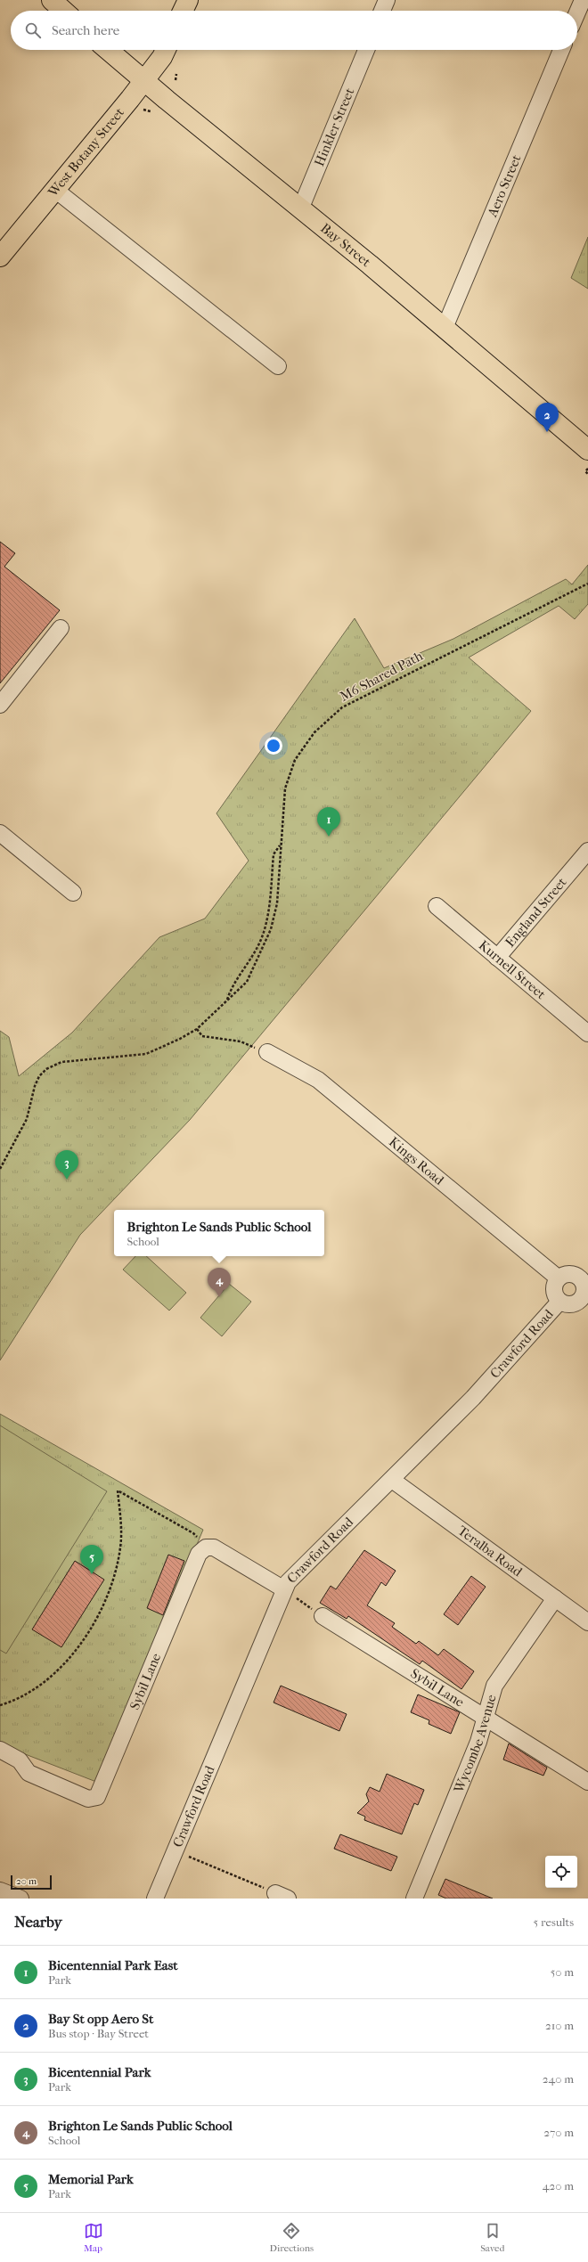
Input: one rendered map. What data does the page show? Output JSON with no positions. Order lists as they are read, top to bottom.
{
  "streets": {
    "main road": ["West Botany Street", "Bay Street"],
    "street": [
      "Hinkler Street",
      "Aero Street",
      "England Street",
      "Kurnell Street",
      "Kings Road",
      "Crawford Road",
      "Teralba Road",
      "Sybil Lane",
      "Wycombe Avenue"
    ],
    "path": ["M6 Shared Path"]
  },
  "crossings": [
    ["Hinkler Street", "Bay Street"],
    ["West Botany Street", "Bay Street"],
    ["Aero Street", "Bay Street"],
    ["England Street", "Kurnell Street"],
    ["Kings Road", "Crawford Road"],
    ["Crawford Road", "Teralba Road"],
    ["Teralba Road", "Wycombe Avenue"],
    ["Sybil Lane", "Wycombe Avenue"]
  ],
  "scale_bar": "20 m",
  "page": {
    "search": "Search here",
    "pins": [
      "2",
      "1",
      "3",
      "4",
      "5"
    ],
    "popup": ["Brighton Le Sands Public School", "School"],
    "scale": "20 m",
    "heading": ["Nearby", "5 results"],
    "list": [
      {
        "mark": "1",
        "name": "Bicentennial Park East",
        "note": "Park",
        "value": "50 m"
      },
      {
        "mark": "2",
        "name": "Bay St opp Aero St",
        "note": "Bus stop · Bay Street",
        "value": "210 m"
      },
      {
        "mark": "3",
        "name": "Bicentennial Park",
        "note": "Park",
        "value": "240 m"
      },
      {
        "mark": "4",
        "name": "Brighton Le Sands Public School",
        "note": "School",
        "value": "270 m"
      },
      {
        "mark": "5",
        "name": "Memorial Park",
        "note": "Park",
        "value": "420 m"
      }
    ],
    "nav": ["Map", "Directions", "Saved"]
  }
}
